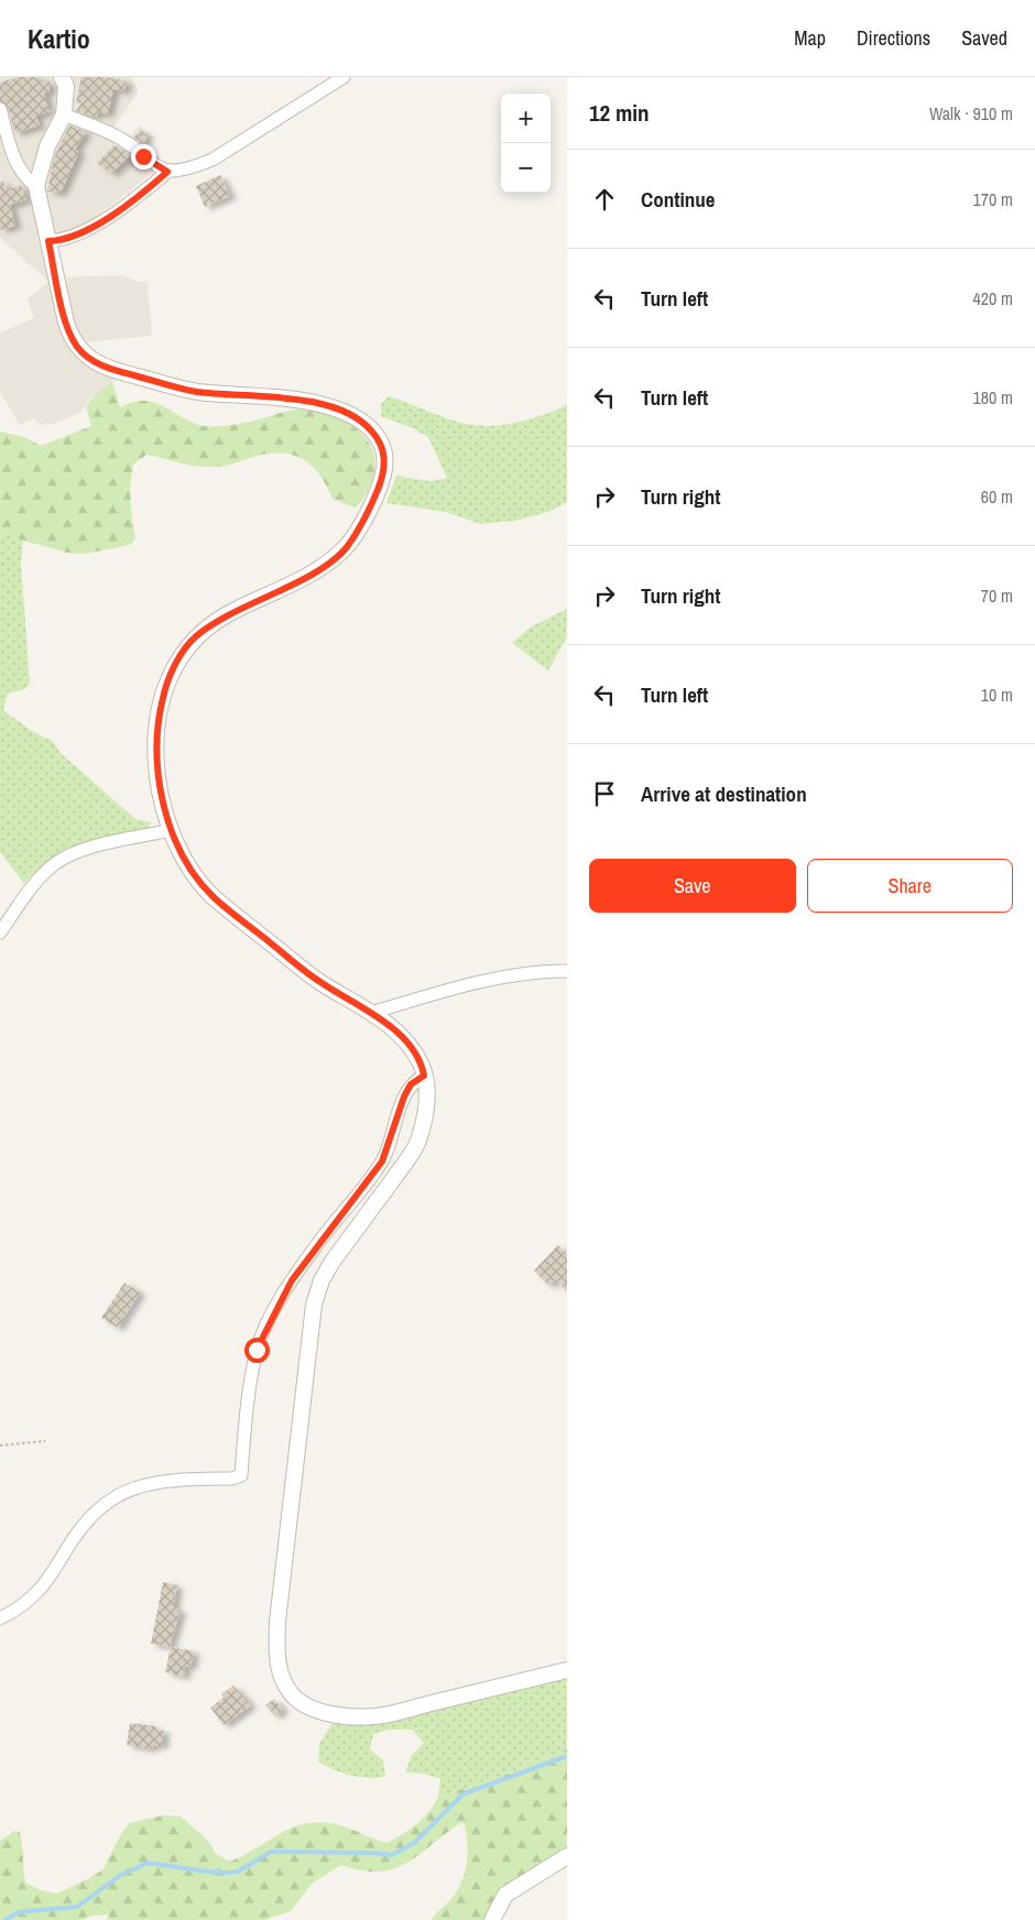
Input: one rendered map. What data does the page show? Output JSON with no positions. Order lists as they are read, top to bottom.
{
  "page": {
    "header": "Kartio",
    "nav": ["Map", "Directions", "Saved"],
    "heading": ["12 min", "Walk · 910 m"],
    "map_buttons": ["+", "−"],
    "list": [
      ["Continue", "170 m"],
      ["Turn left", "420 m"],
      ["Turn left", "180 m"],
      ["Turn right", "60 m"],
      ["Turn right", "70 m"],
      ["Turn left", "10 m"],
      "Arrive at destination"
    ],
    "buttons": ["Save", "Share"]
  }
}
